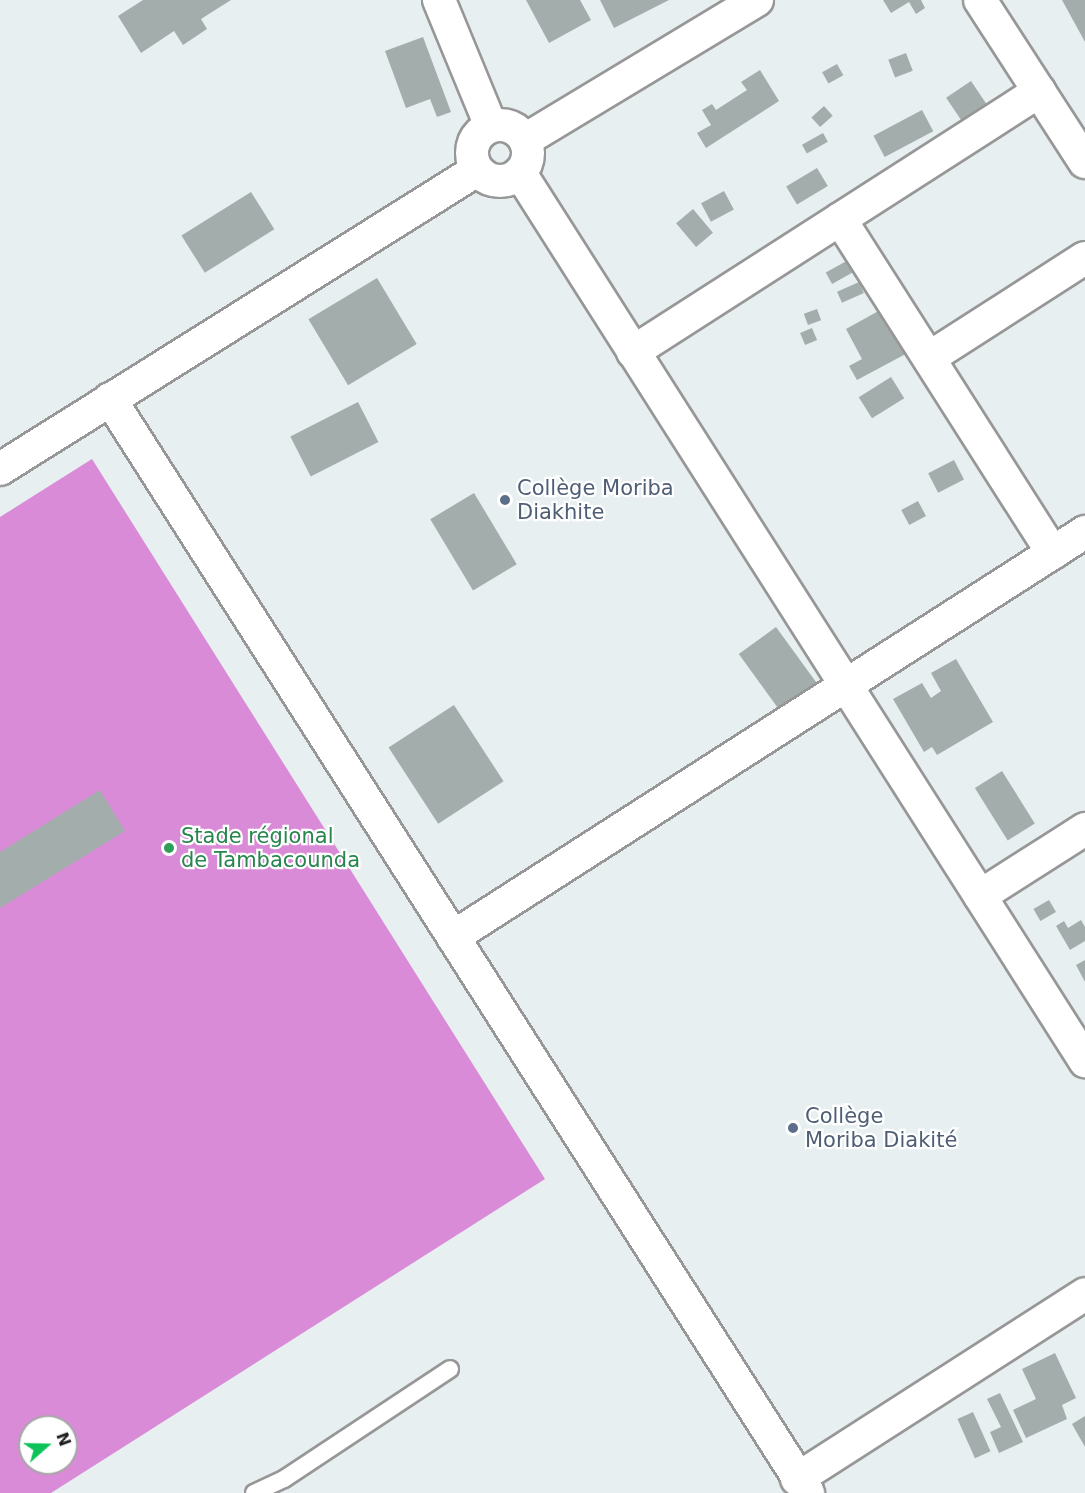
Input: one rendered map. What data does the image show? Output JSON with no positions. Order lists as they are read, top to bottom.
{
  "places": ["Collège Moriba Diakhite", "Stade régional de Tambacounda", "Collège Moriba Diakité"],
  "north": "right"
}
